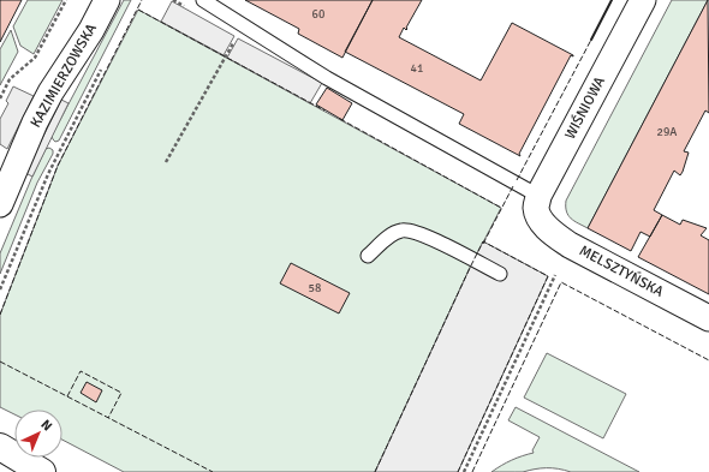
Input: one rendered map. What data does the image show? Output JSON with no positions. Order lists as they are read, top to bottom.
{
  "streets": {
    "street": ["KAZIMIERZOWSKA", "WIŚNIOWA", "MELSZTYŃSKA"]
  },
  "crossings": [
    ["WIŚNIOWA", "MELSZTYŃSKA"]
  ],
  "house_numbers": [
    "60",
    "41",
    "29A",
    "58"
  ],
  "north": "top right"
}
